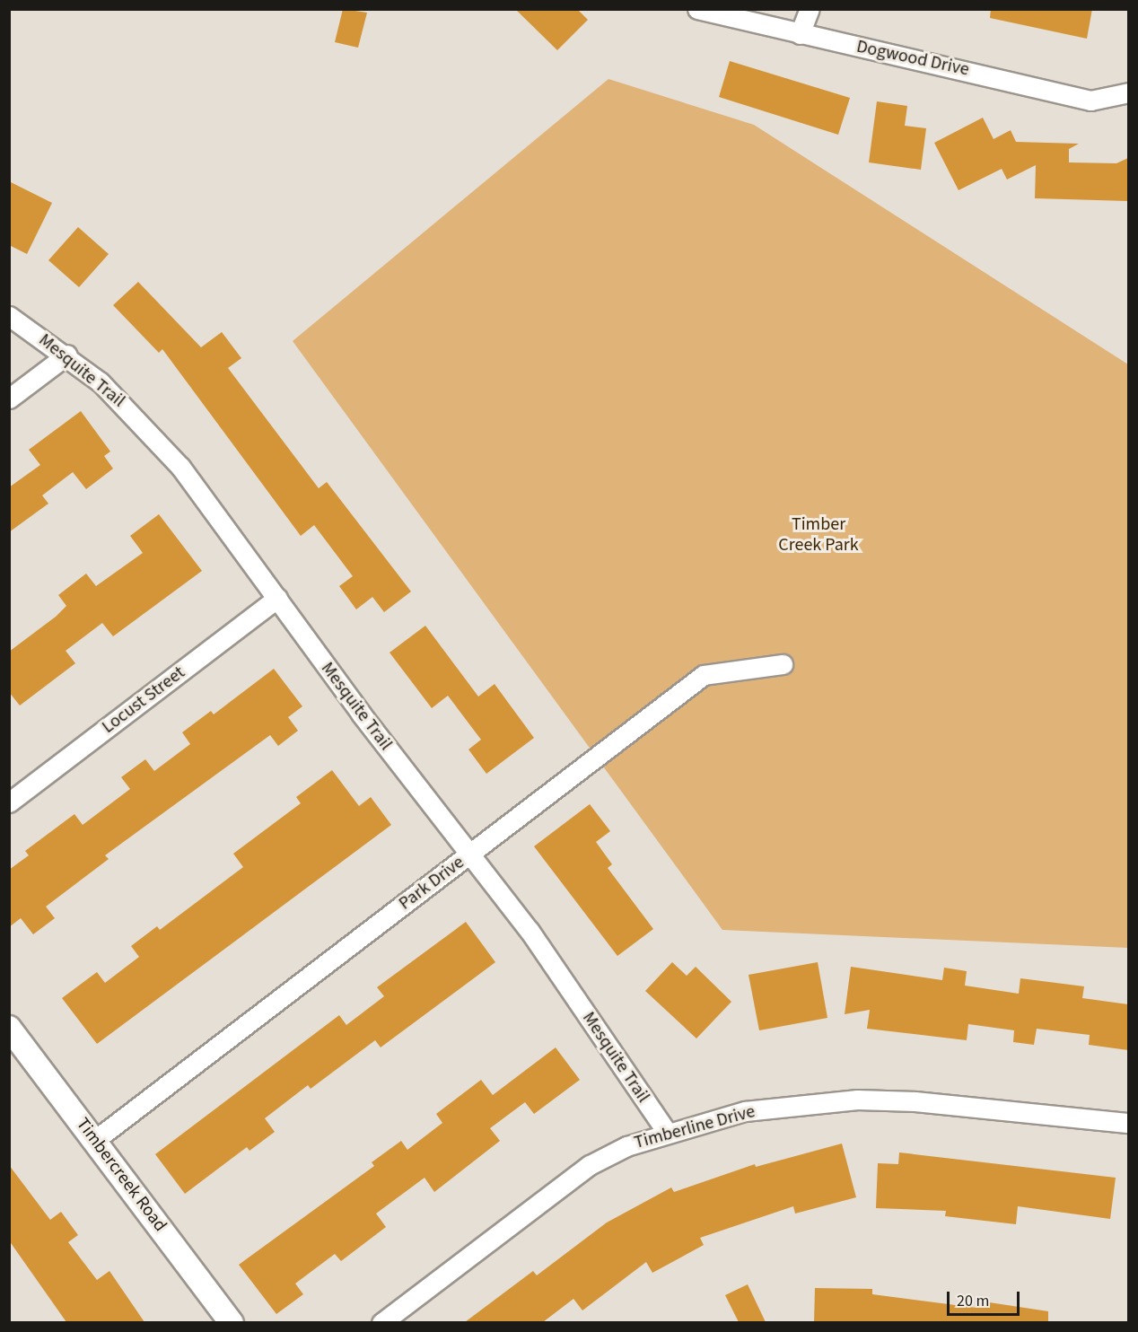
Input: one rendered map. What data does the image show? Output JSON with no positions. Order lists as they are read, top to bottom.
{
  "streets": {
    "street": [
      "Dogwood Drive",
      "Mesquite Trail",
      "Locust Street",
      "Park Drive",
      "Timberline Drive",
      "Timbercreek Road"
    ]
  },
  "crossings": [
    ["Mesquite Trail", "Locust Street"],
    ["Mesquite Trail", "Park Drive"],
    ["Mesquite Trail", "Timberline Drive"],
    ["Park Drive", "Timbercreek Road"]
  ],
  "parks": ["Timber Creek Park"],
  "scale_bar": "20 m"
}
